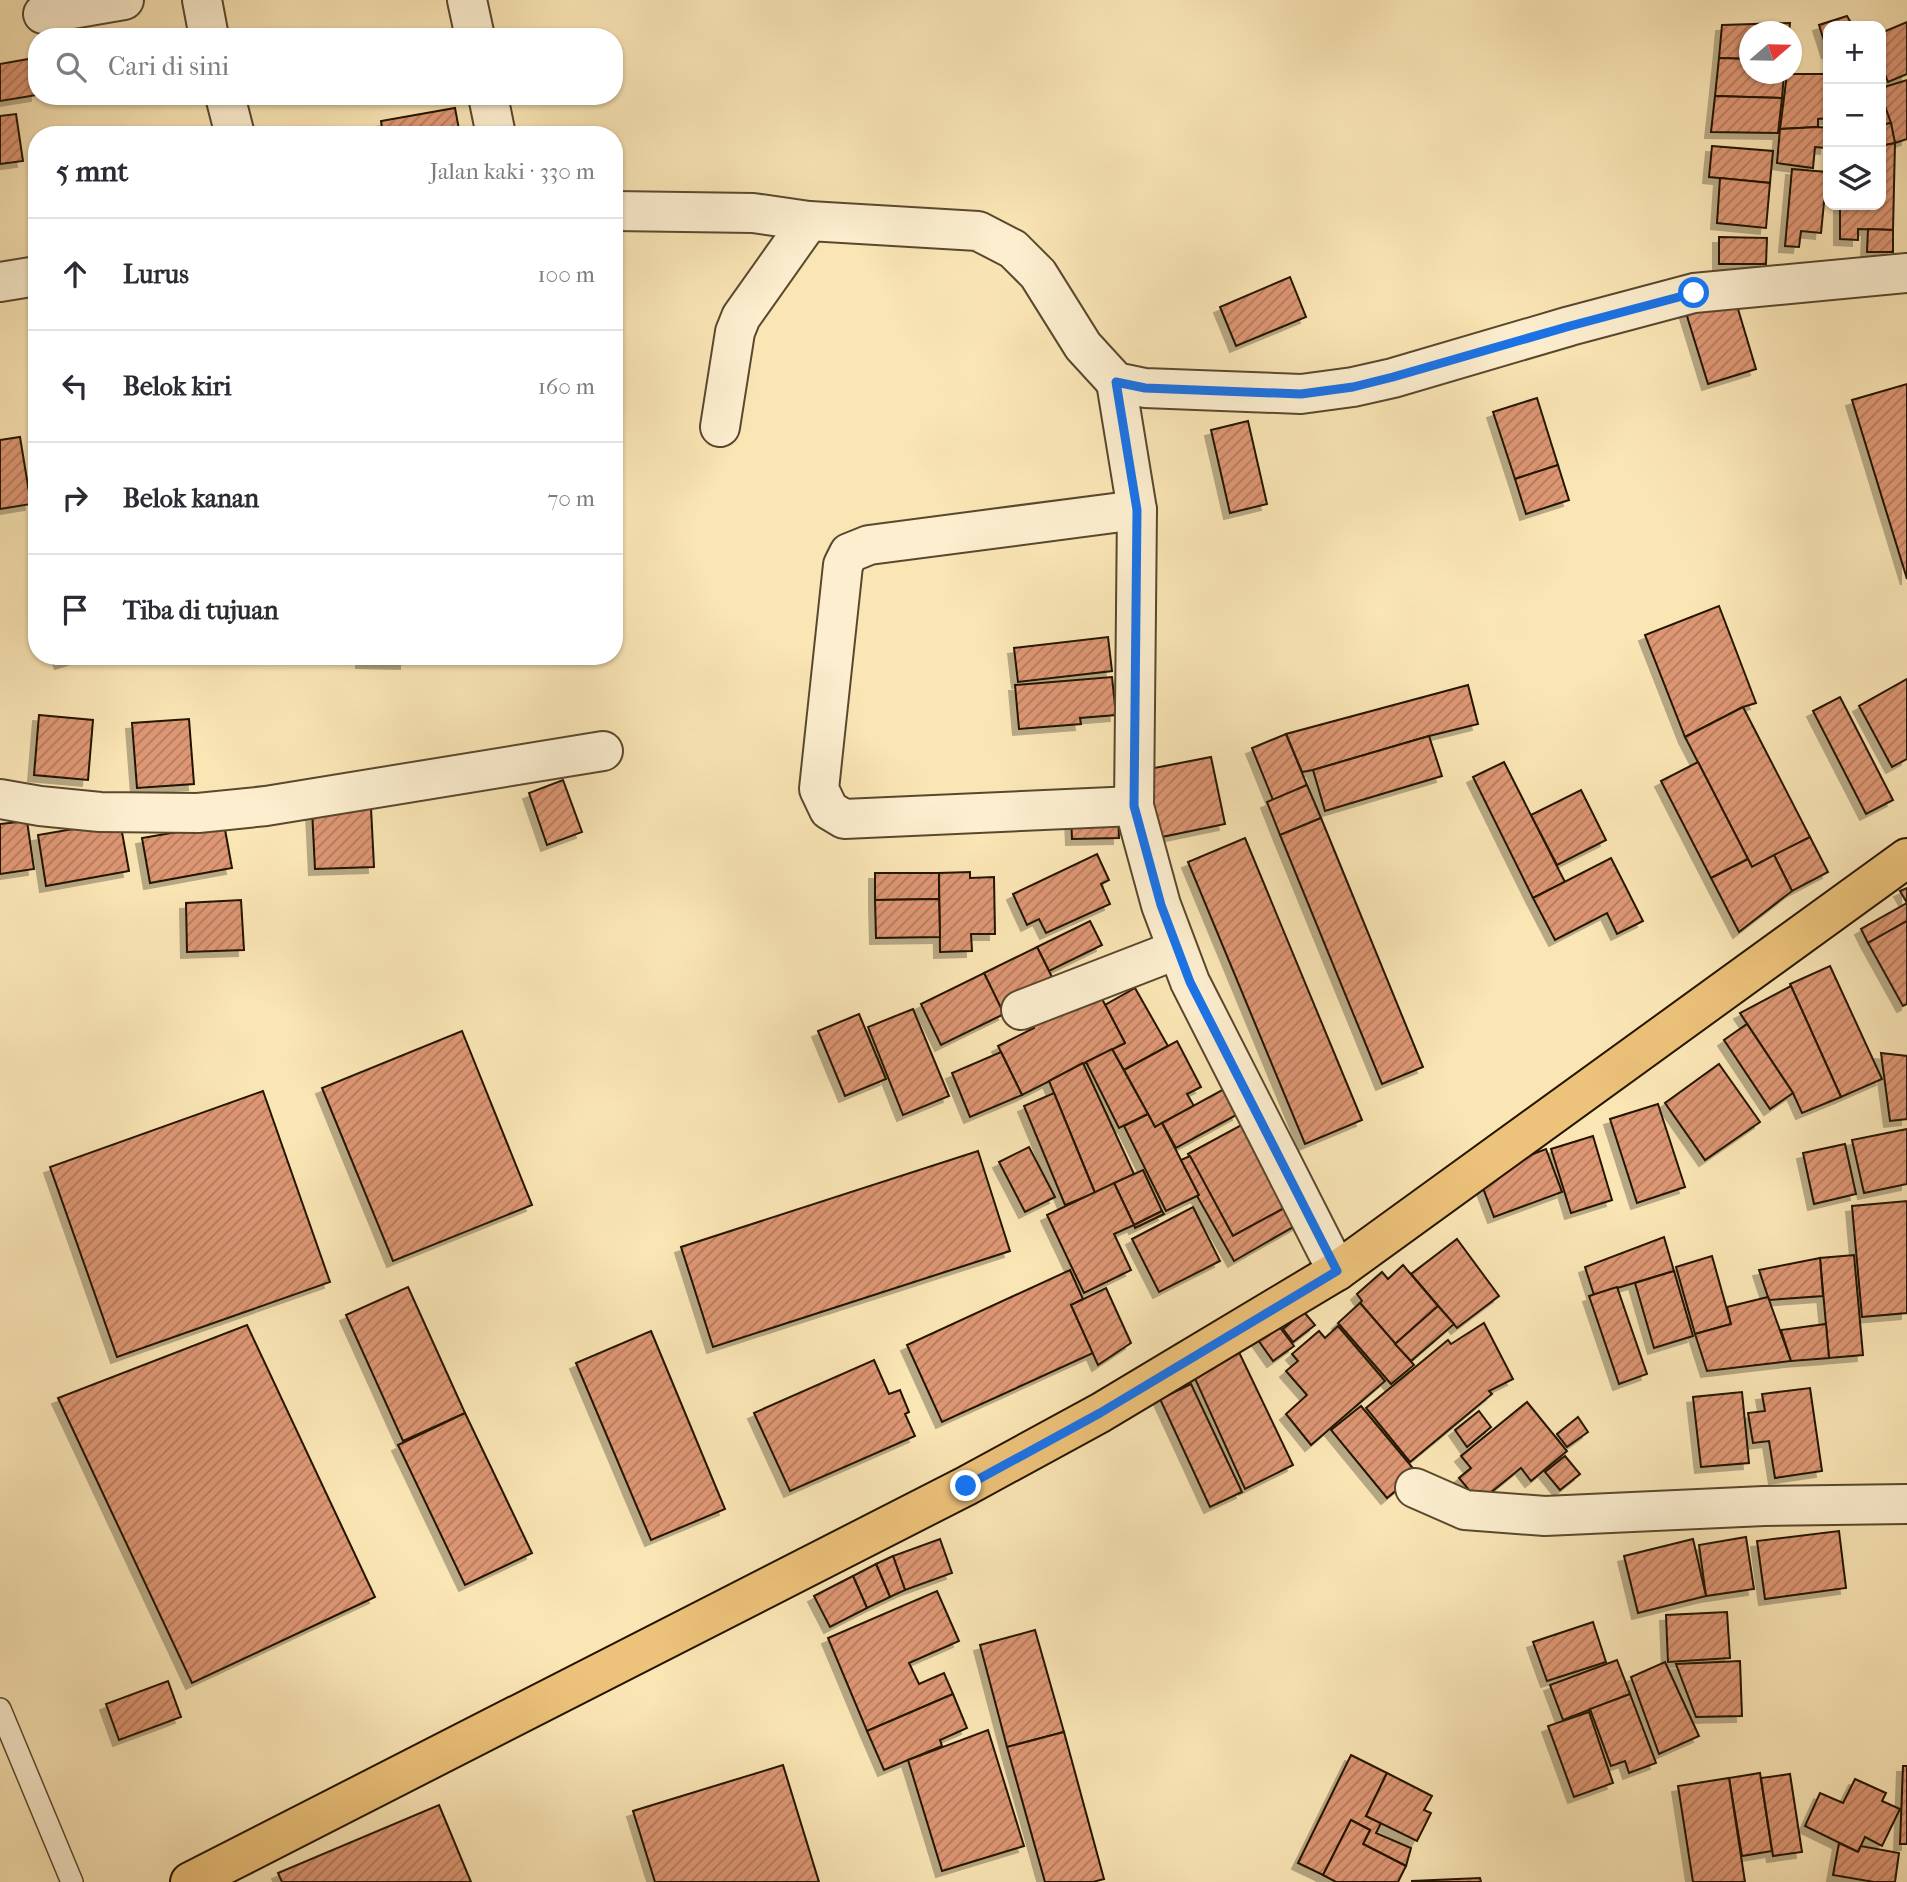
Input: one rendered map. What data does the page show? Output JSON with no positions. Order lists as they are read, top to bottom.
{
  "north": "right",
  "page": {
    "map_buttons": ["+", "−"],
    "search": "Cari di sini",
    "heading": ["5 mnt", "Jalan kaki · 330 m"],
    "list": [
      ["Lurus", "100 m"],
      ["Belok kiri", "160 m"],
      ["Belok kanan", "70 m"],
      "Tiba di tujuan"
    ]
  }
}
